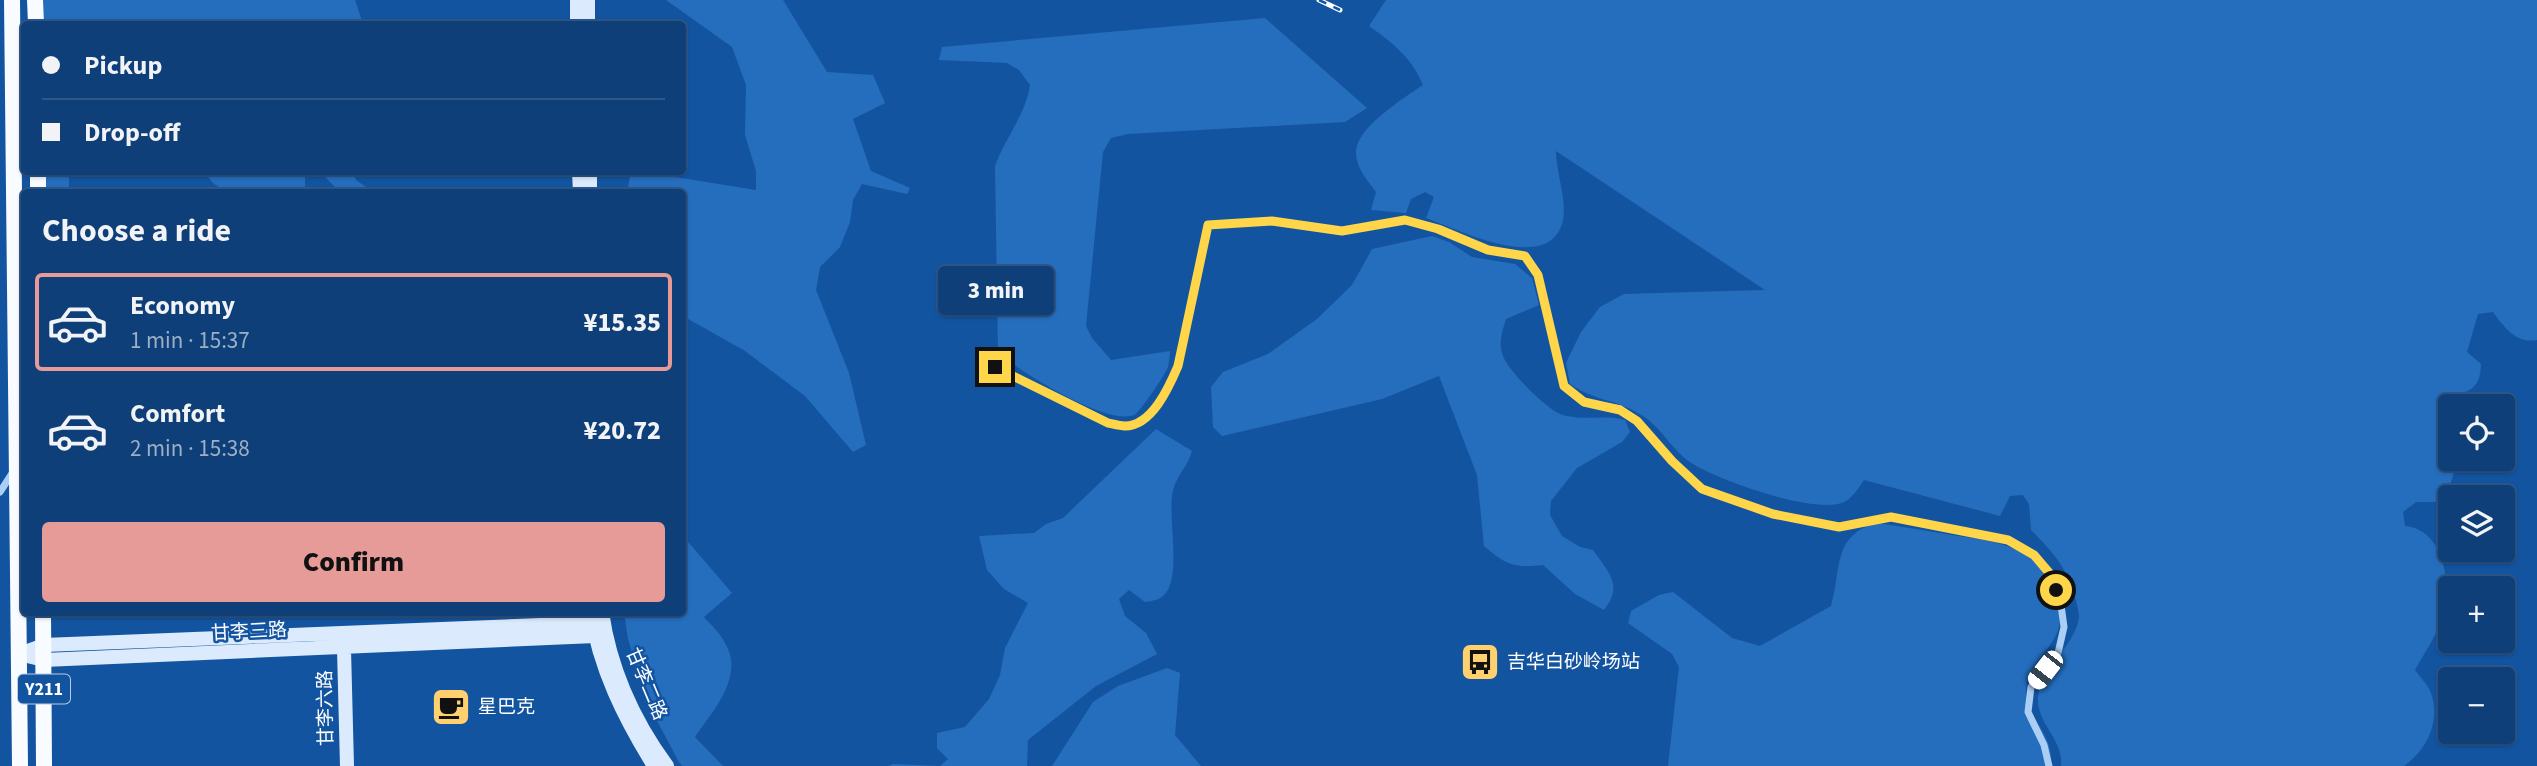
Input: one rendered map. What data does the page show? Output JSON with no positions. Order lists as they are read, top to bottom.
{
  "streets": {
    "main road": ["Y211"],
    "street": ["甘李三路", "甘李二路", "甘李六路"]
  },
  "crossings": [
    ["甘李三路", "甘李二路"],
    ["甘李三路", "Y211"]
  ],
  "places": {
    "bus stop": ["吉华白砂岭场站"],
    "cafe": ["星巴克"]
  },
  "page": {
    "banner": ["Pickup", "Drop-off"],
    "heading": "Choose a ride",
    "bubble": "3 min",
    "list": [
      {
        "name": "Economy",
        "note": "1 min · 15:37",
        "value": "¥15.35"
      },
      {
        "name": "Comfort",
        "note": "2 min · 15:38",
        "value": "¥20.72"
      }
    ],
    "map_buttons": ["+", "−"],
    "buttons": "Confirm"
  }
}
